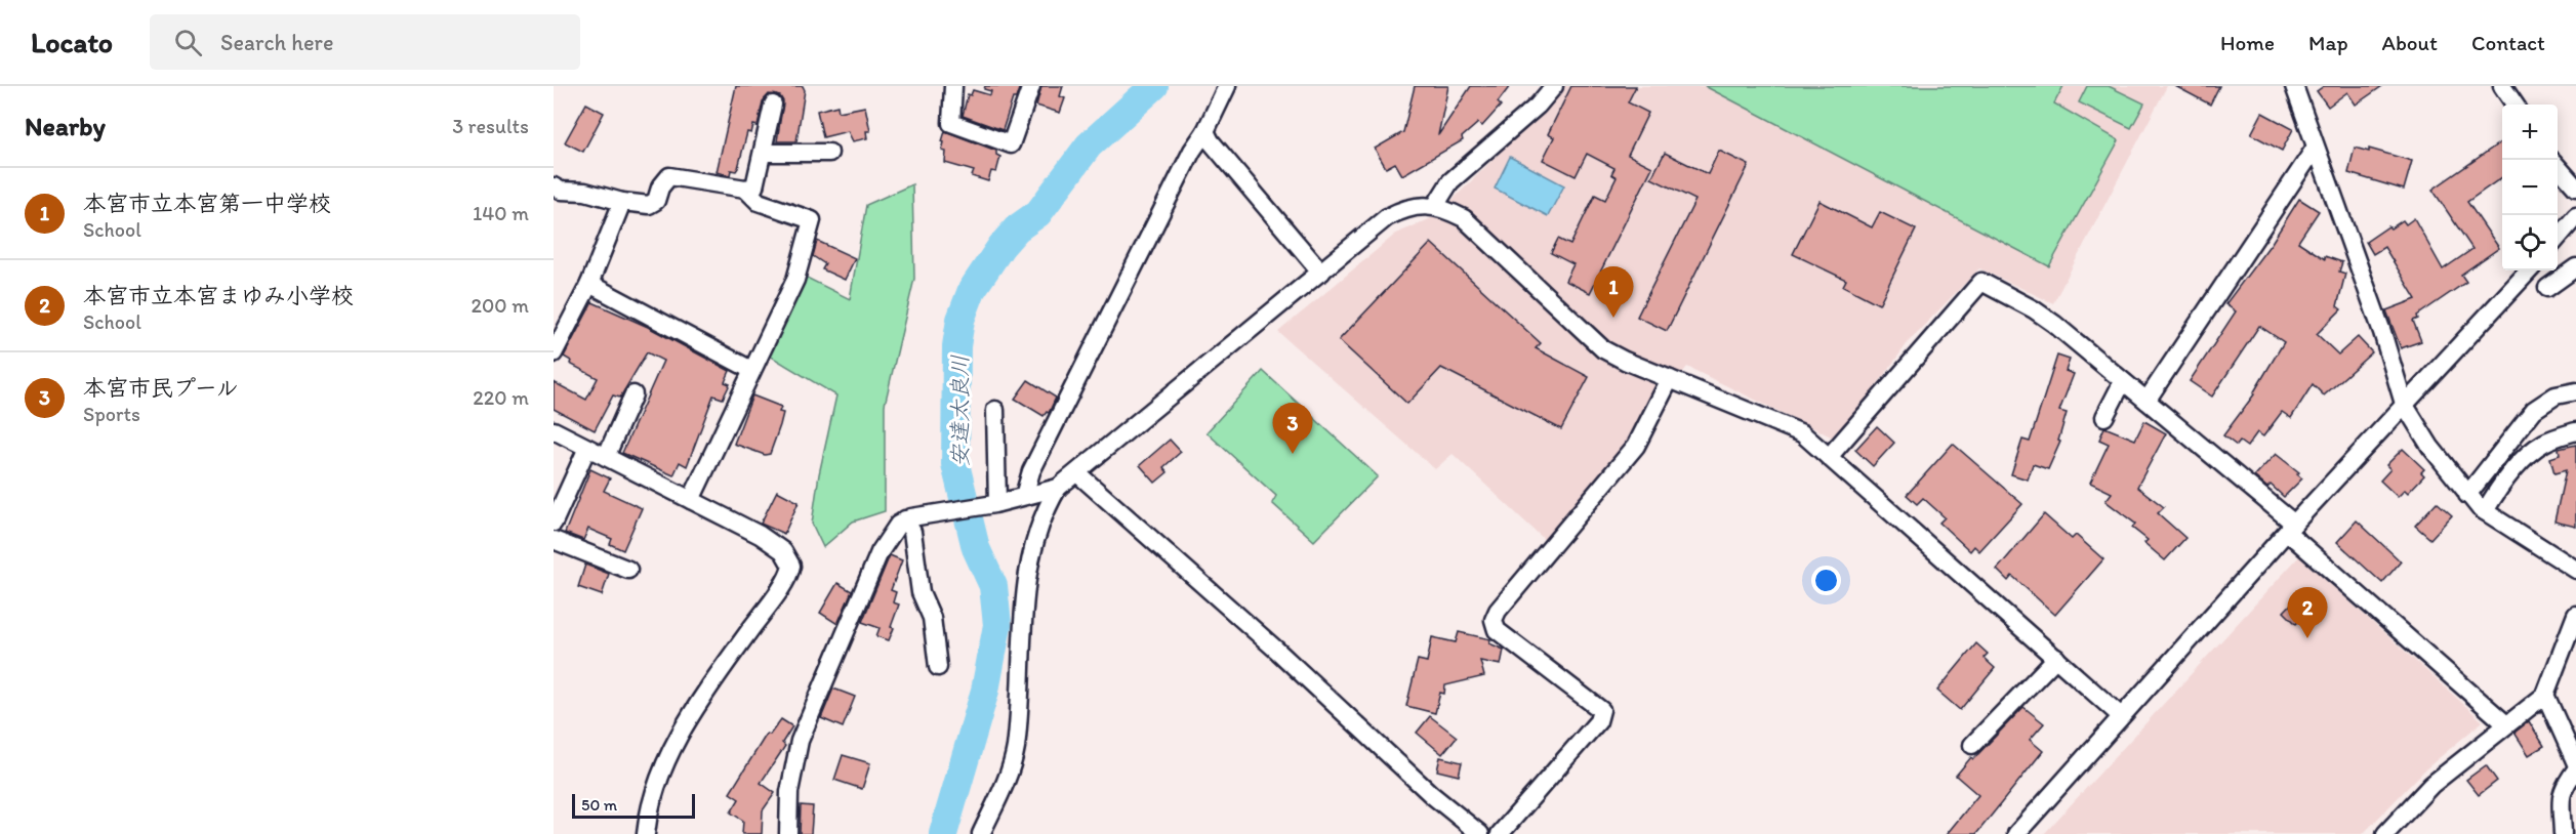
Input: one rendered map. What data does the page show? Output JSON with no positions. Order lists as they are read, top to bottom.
{
  "water": ["安達太良川"],
  "scale_bar": "50 m",
  "page": {
    "header": "Locato",
    "search": "Search here",
    "nav": [
      "Home",
      "Map",
      "About",
      "Contact"
    ],
    "heading": ["Nearby", "3 results"],
    "map_buttons": ["+", "−"],
    "list": [
      {
        "mark": "1",
        "name": "本宮市立本宮第一中学校",
        "note": "School",
        "value": "140 m"
      },
      {
        "mark": "2",
        "name": "本宮市立本宮まゆみ小学校",
        "note": "School",
        "value": "200 m"
      },
      {
        "mark": "3",
        "name": "本宮市民プール",
        "note": "Sports",
        "value": "220 m"
      }
    ],
    "pins": ["1", "3", "2"],
    "scale": "50 m"
  }
}
